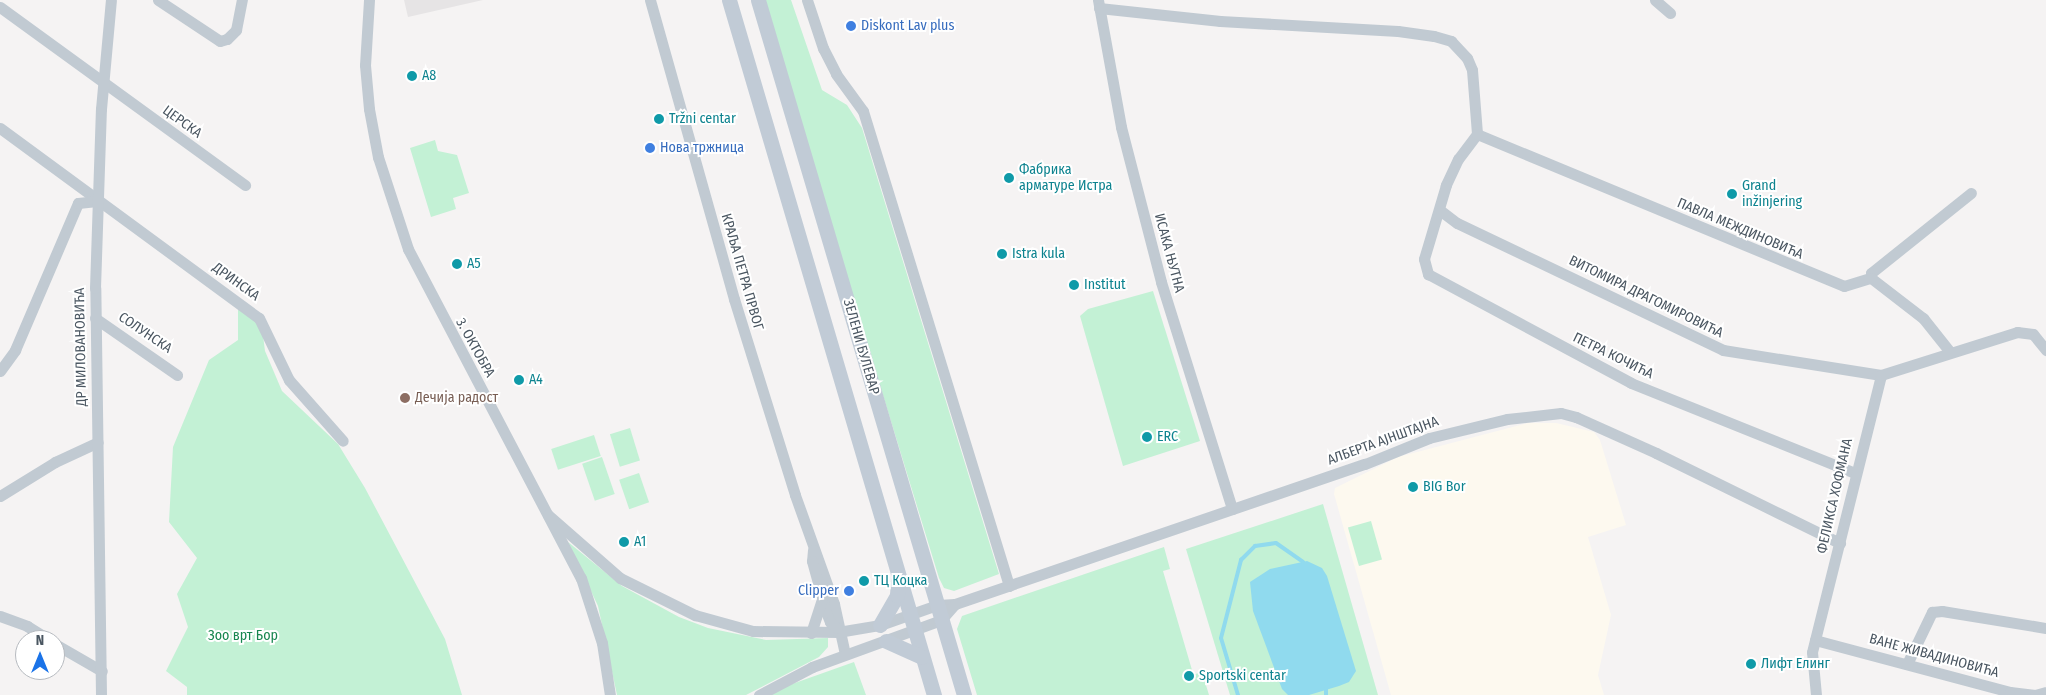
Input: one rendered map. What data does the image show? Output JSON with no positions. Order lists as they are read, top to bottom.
{
  "streets": {
    "street": [
      "ЦЕРСКА",
      "ПАВЛА МЕЖДИНОВИЋА",
      "ИСАКА ЊУТНА",
      "КРАЉА ПЕТРА ПРВОГ",
      "ДРИНСКА",
      "ВИТОМИРА ДРАГОМИРОВИЋА",
      "СОЛУНСКА",
      "ДР МИЛОВАНОВИЋА",
      "ЗЕЛЕНИ БУЛЕВАР",
      "3. ОКТОБРА",
      "ПЕТРА КОЧИЋА",
      "АЛБЕРТА АЈНШТАЈНА",
      "ФЕЛИКСА ХОФМАНА",
      "ВАНЕ ЖИВАДИНОВИЋА"
    ]
  },
  "crossings": [
    ["ЦЕРСКА", "ДР МИЛОВАНОВИЋА"],
    ["ПАВЛА МЕЖДИНОВИЋА", "ПЕТРА КОЧИЋА"],
    ["ИСАКА ЊУТНА", "АЛБЕРТА АЈНШТАЈНА"],
    ["КРАЉА ПЕТРА ПРВОГ", "АЛБЕРТА АЈНШТАЈНА"],
    ["ДРИНСКА", "ДР МИЛОВАНОВИЋА"],
    ["ВИТОМИРА ДРАГОМИРОВИЋА", "ПЕТРА КОЧИЋА"],
    ["ВИТОМИРА ДРАГОМИРОВИЋА", "ФЕЛИКСА ХОФМАНА"],
    ["СОЛУНСКА", "ДР МИЛОВАНОВИЋА"],
    ["ЗЕЛЕНИ БУЛЕВАР", "АЛБЕРТА АЈНШТАЈНА"],
    ["3. ОКТОБРА", "АЛБЕРТА АЈНШТАЈНА"],
    ["ПЕТРА КОЧИЋА", "ФЕЛИКСА ХОФМАНА"],
    ["АЛБЕРТА АЈНШТАЈНА", "ФЕЛИКСА ХОФМАНА"],
    ["ФЕЛИКСА ХОФМАНА", "ВАНЕ ЖИВАДИНОВИЋА"]
  ],
  "parks": ["Зоо врт Бор"],
  "places": [
    "Diskont Lav plus",
    "A8",
    "Tržni centar",
    "Нова тржница",
    "Фабрика арматуре Истра",
    "Grand inžinjering",
    "Istra kula",
    "A5",
    "Institut",
    "A4",
    "Дечија радост",
    "ERC",
    "BIG Bor",
    "A1",
    "ТЦ Коцка",
    "Clipper",
    "Лифт Елинг",
    "Sportski centar"
  ],
  "north": "top"
}
